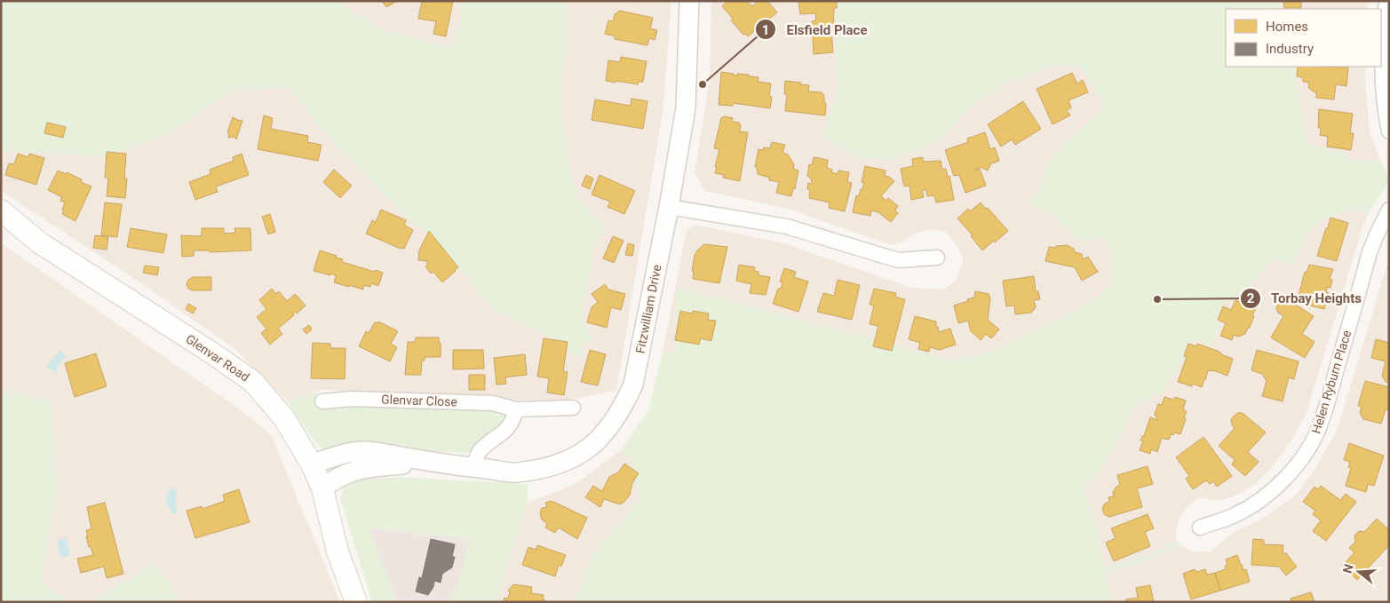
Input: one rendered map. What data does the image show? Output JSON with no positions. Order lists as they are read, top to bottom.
{
  "streets": {
    "main road": ["Glenvar Road"],
    "street": ["Fitzwilliam Drive", "Helen Ryburn Place", "Glenvar Close"]
  },
  "crossings": [
    ["Fitzwilliam Drive", "Glenvar Road"]
  ],
  "places": ["Elsfield Place", "Torbay Heights"],
  "legend": ["Homes", "Industry"],
  "north": "left"
}
